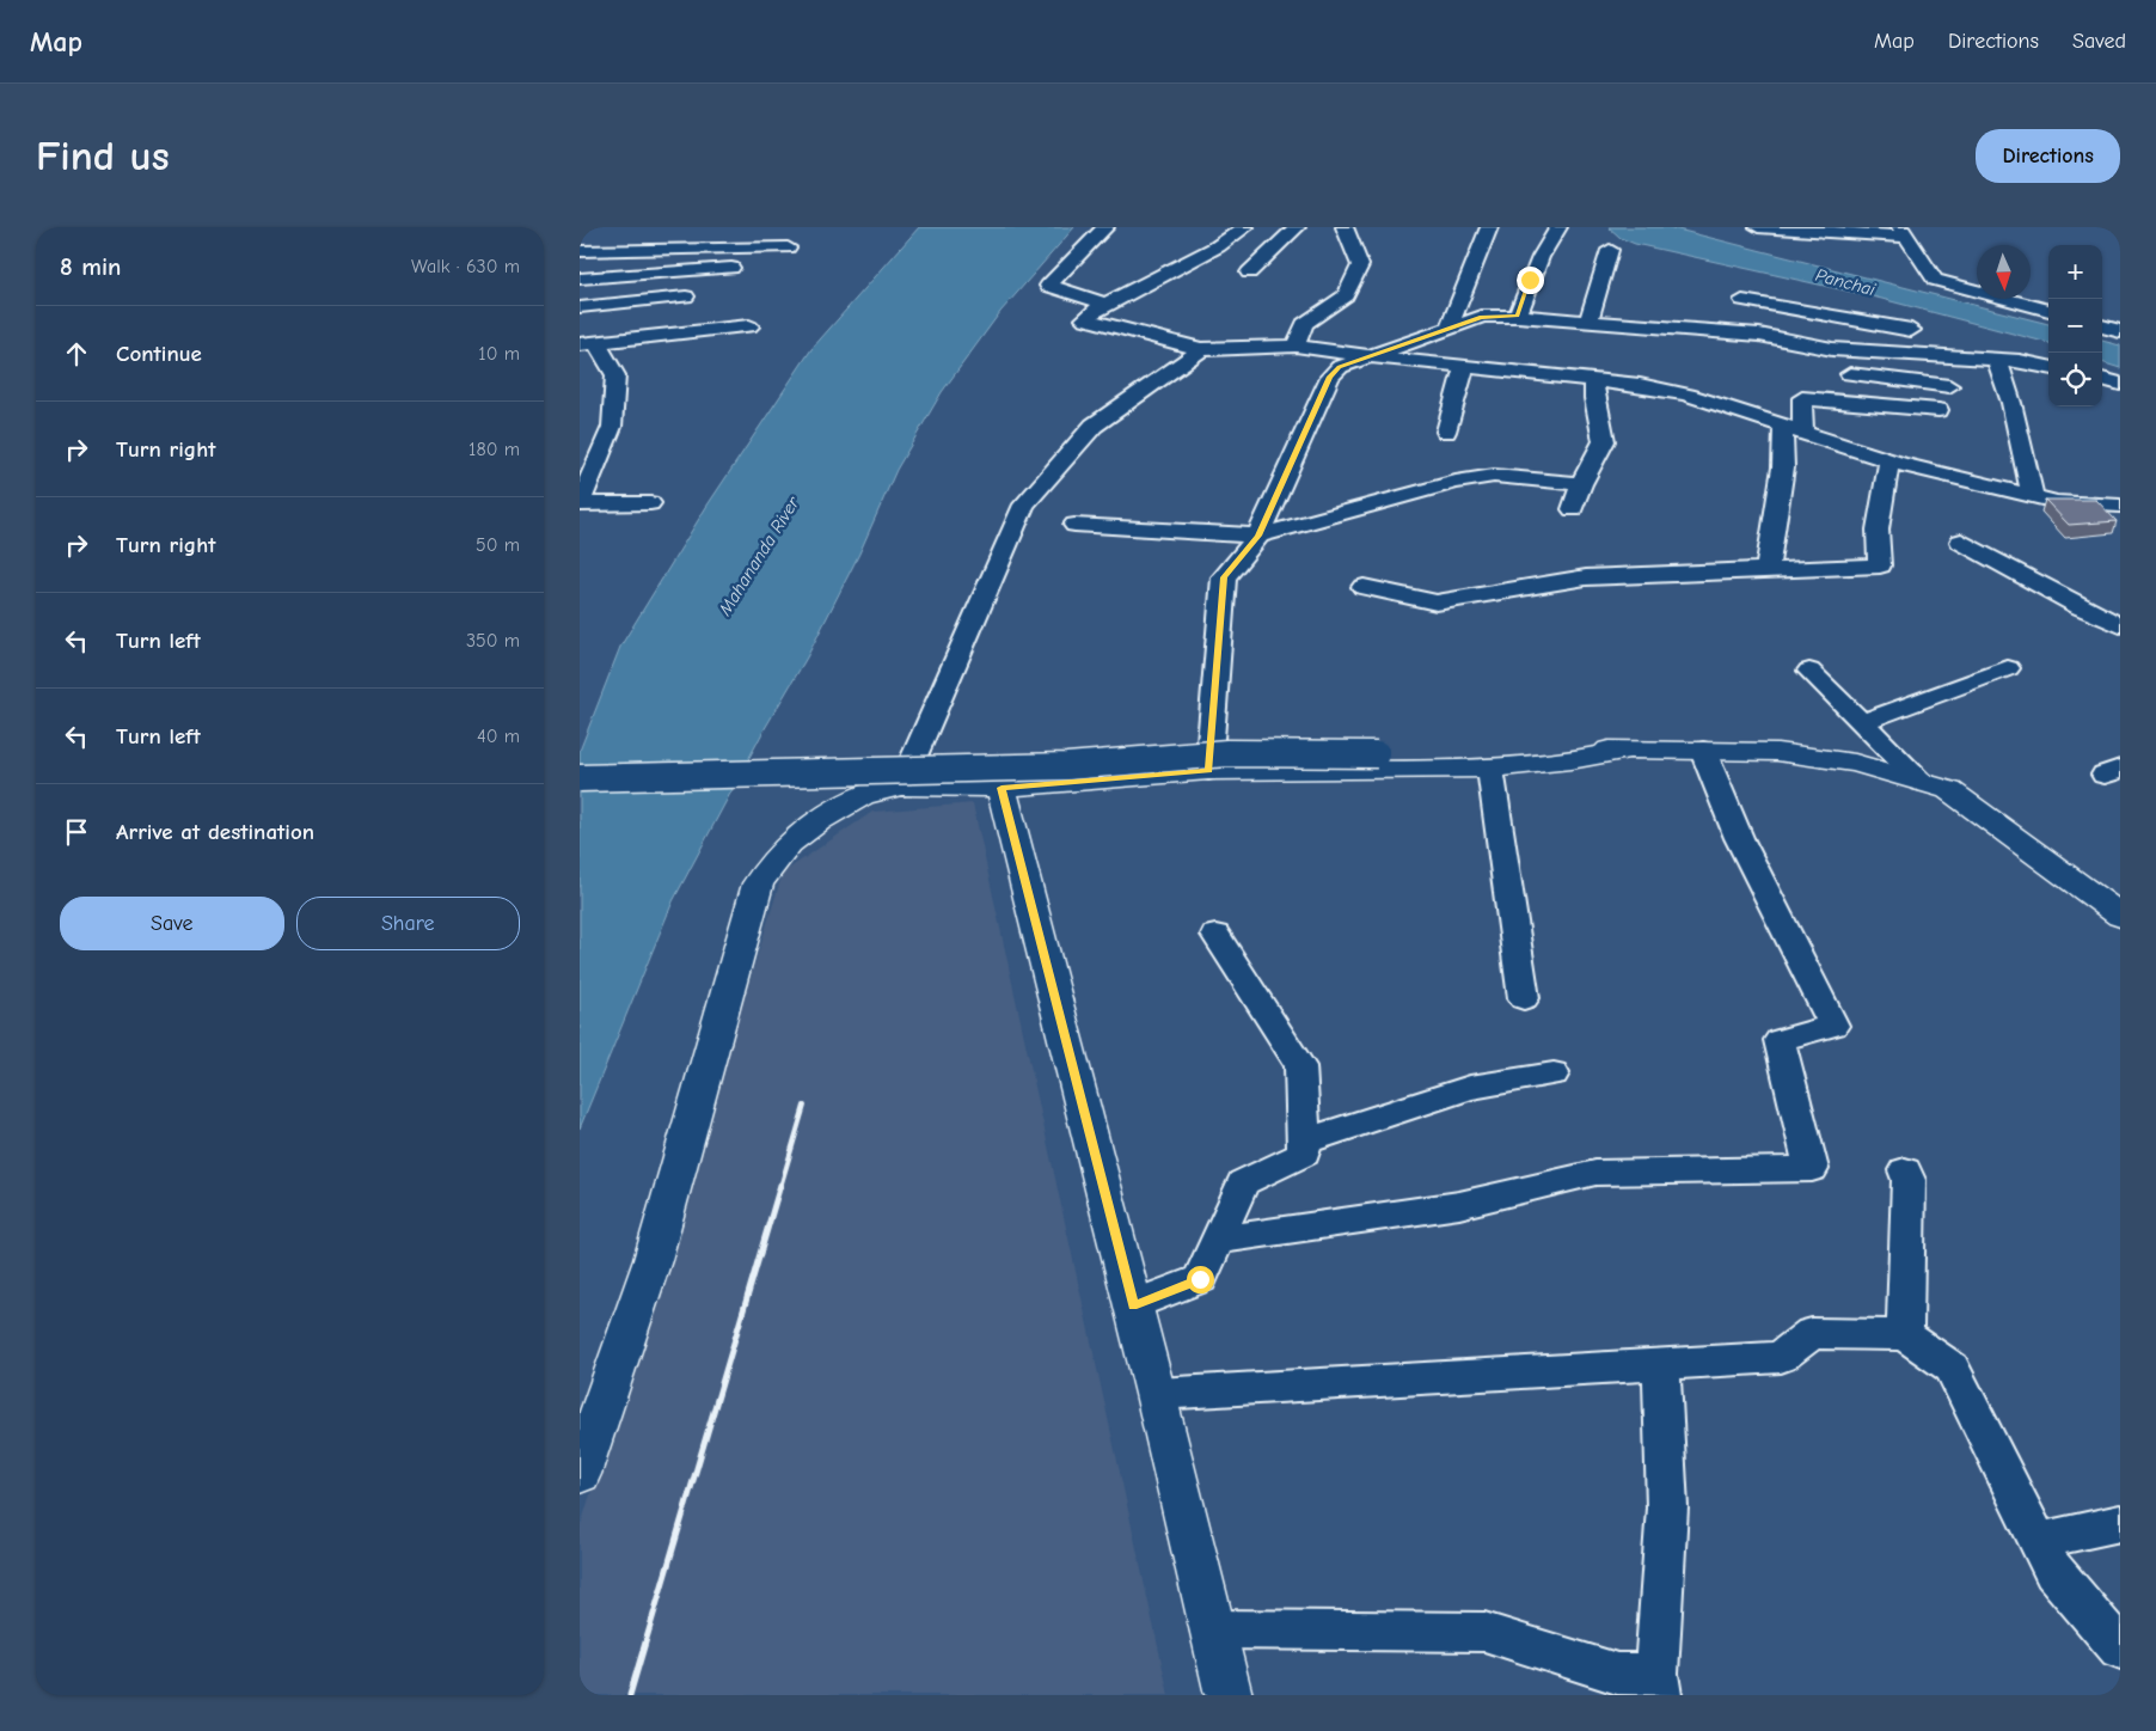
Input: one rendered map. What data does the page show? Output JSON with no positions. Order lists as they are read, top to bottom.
{
  "water": ["Panchai", "Mahananda River"],
  "north": "bottom",
  "page": {
    "header": "Map",
    "nav": ["Map", "Directions", "Saved"],
    "buttons": [
      "Directions",
      ["Save", "Share"]
    ],
    "title": "Find us",
    "heading": ["8 min", "Walk · 630 m"],
    "map_buttons": ["+", "−"],
    "list": [
      ["Continue", "10 m"],
      ["Turn right", "180 m"],
      ["Turn right", "50 m"],
      ["Turn left", "350 m"],
      ["Turn left", "40 m"],
      "Arrive at destination"
    ]
  }
}
